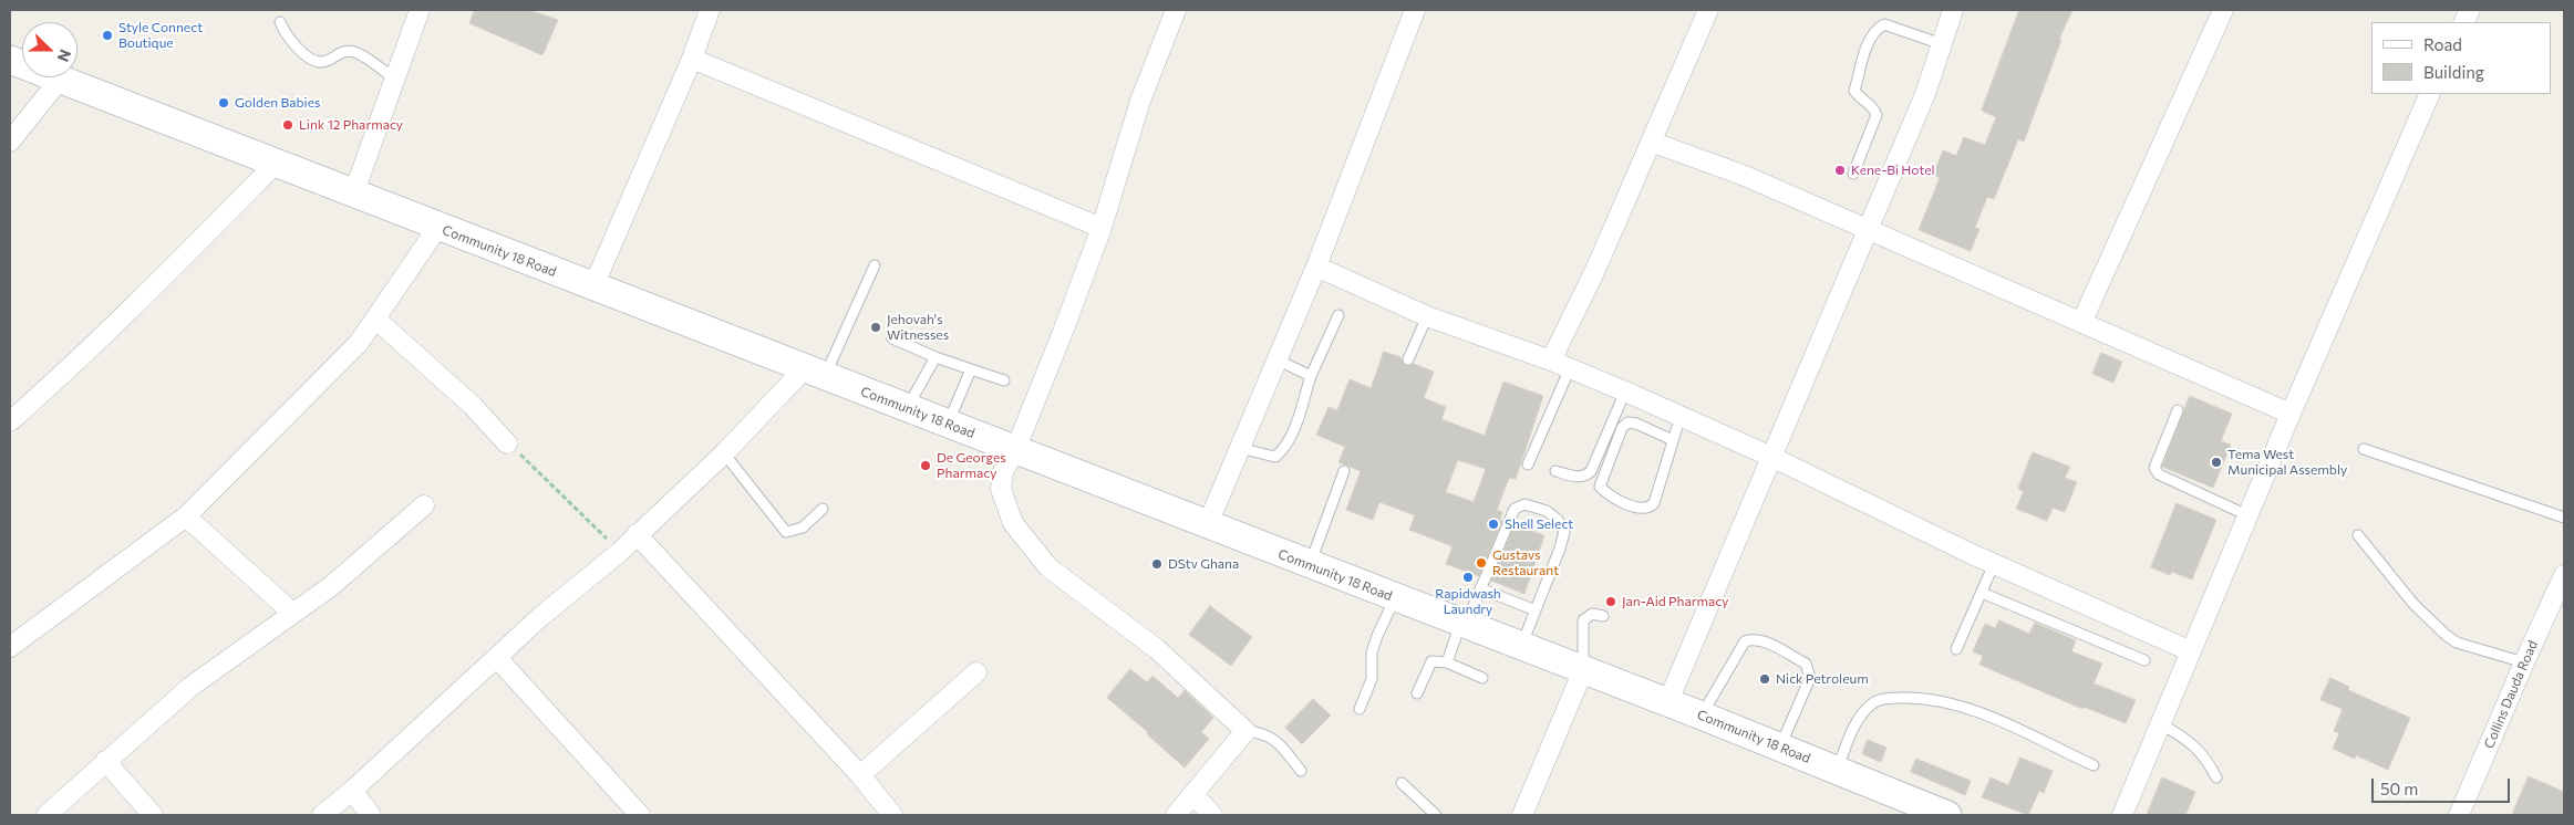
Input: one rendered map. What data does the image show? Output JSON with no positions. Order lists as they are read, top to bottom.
{
  "streets": {
    "main road": ["Community 18 Road"],
    "street": ["Collins Dauda Road"]
  },
  "places": [
    "Style Connect Boutique",
    "Golden Babies",
    "Link 12 Pharmacy",
    "Kene-Bi Hotel",
    "Jehovah's Witnesses",
    "Tema West Municipal Assembly",
    "De Georges Pharmacy",
    "Shell Select",
    "Gustavs Restaurant",
    "DStv Ghana",
    "Rapidwash Laundry",
    "Jan-Aid Pharmacy",
    "Nick Petroleum"
  ],
  "legend": ["Road", "Building"],
  "scale_bar": "50 m",
  "north": "right"
}
